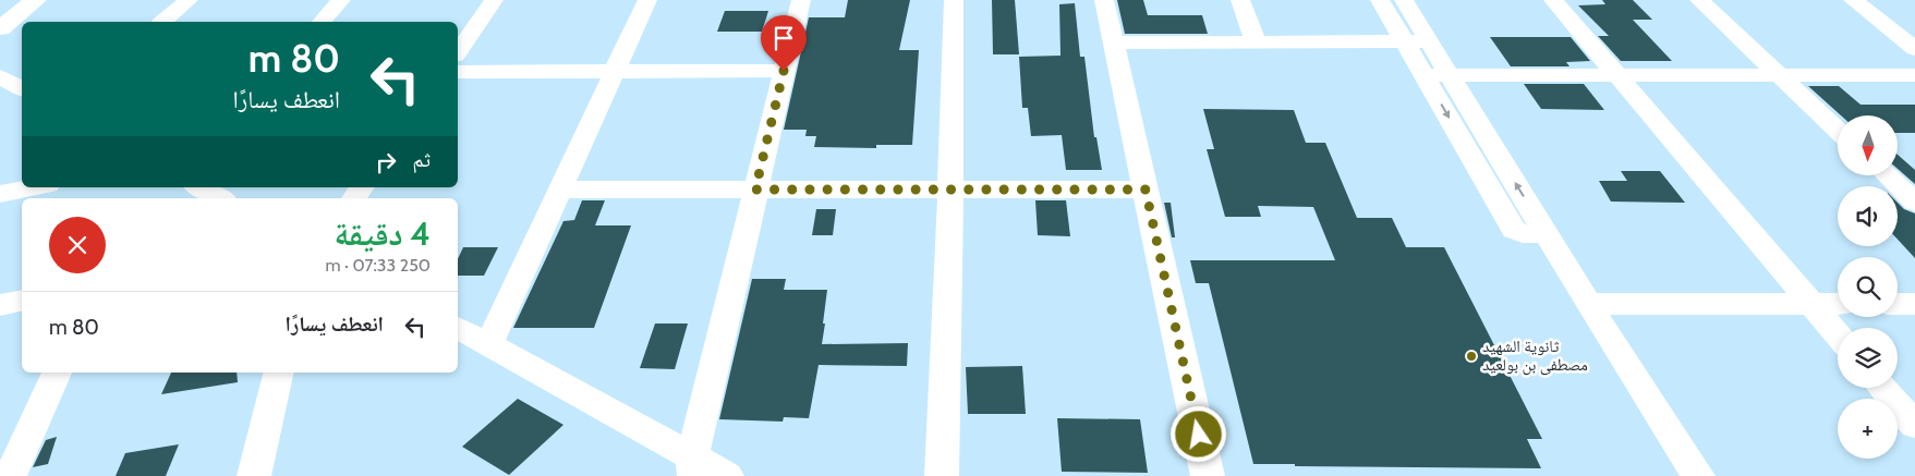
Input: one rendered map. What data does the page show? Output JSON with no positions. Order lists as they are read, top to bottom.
{
  "places": ["ثانوية الشهيد مصطفى بن بولعيد"],
  "north": "bottom",
  "page": {
    "turn": ["80 m", "انعطف يسارًا"],
    "map_buttons": "+",
    "then": "ثم",
    "heading": ["4 دقيقة", "250 m · 07:33"],
    "list": [
      {
        "name": "انعطف يسارًا",
        "value": "80 m"
      }
    ]
  }
}
